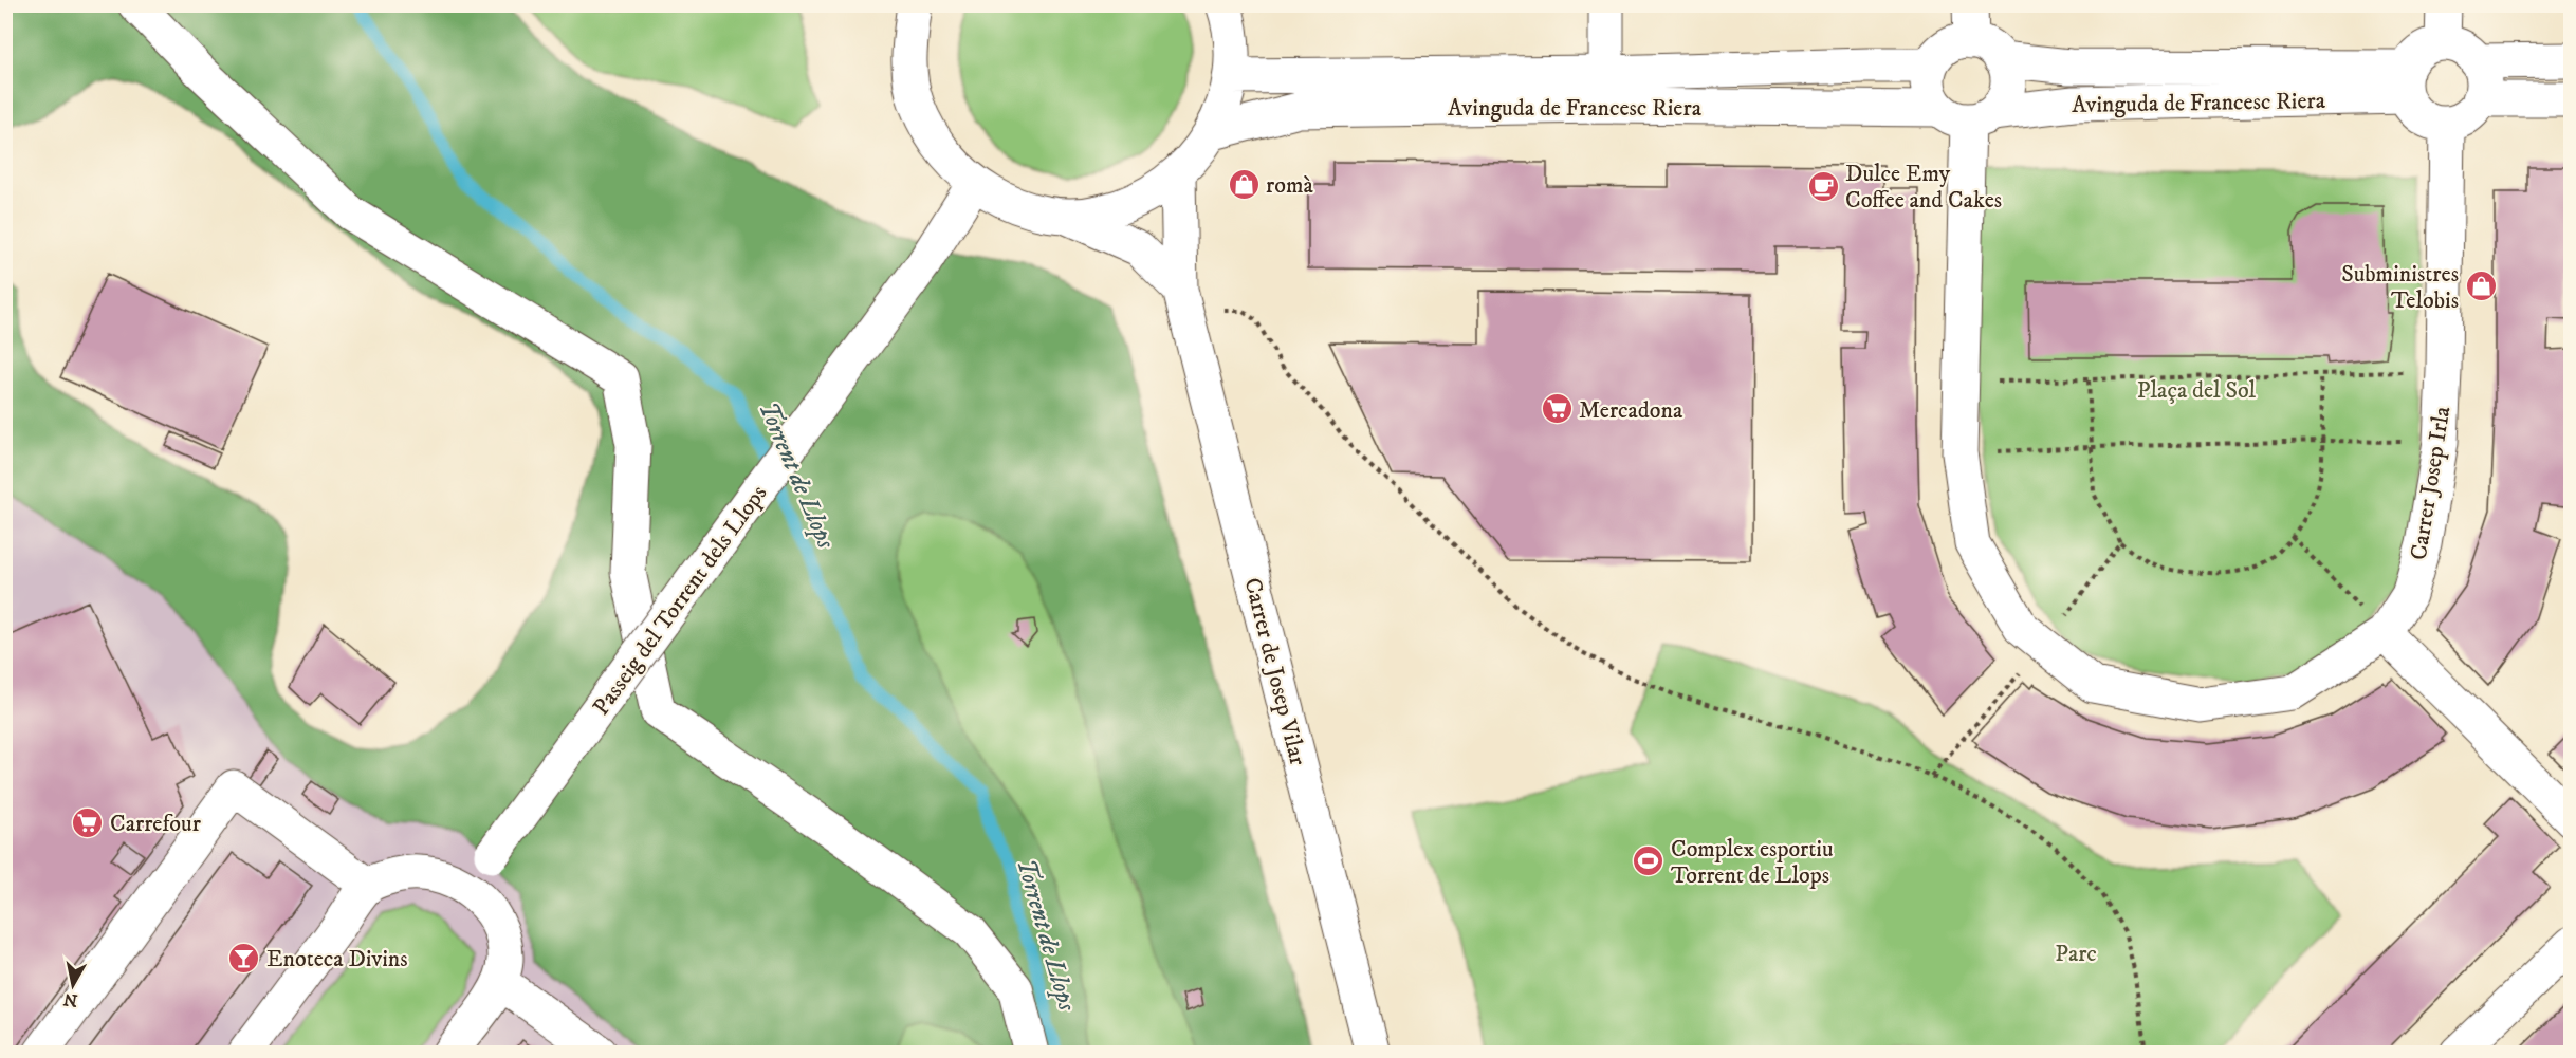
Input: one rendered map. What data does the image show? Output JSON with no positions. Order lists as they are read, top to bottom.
{
  "streets": {
    "street": [
      "Avinguda de Francesc Riera",
      "Carrer Josep Irla",
      "Passeig del Torrent dels Llops",
      "Carrer de Josep Vilar"
    ]
  },
  "crossings": [
    ["Avinguda de Francesc Riera", "Carrer Josep Irla"]
  ],
  "water": ["Torrent de Llops"],
  "parks": ["Plaça del Sol", "Parc"],
  "places": {
    "shop": ["romà", "Subministres Telobis"],
    "cafe": ["Dulce Emy Coffee and Cakes"],
    "supermarket": ["Mercadona", "Carrefour"],
    "sports": ["Complex esportiu Torrent de Llops"],
    "bar": ["Enoteca Divins"]
  },
  "north": "bottom"
}
